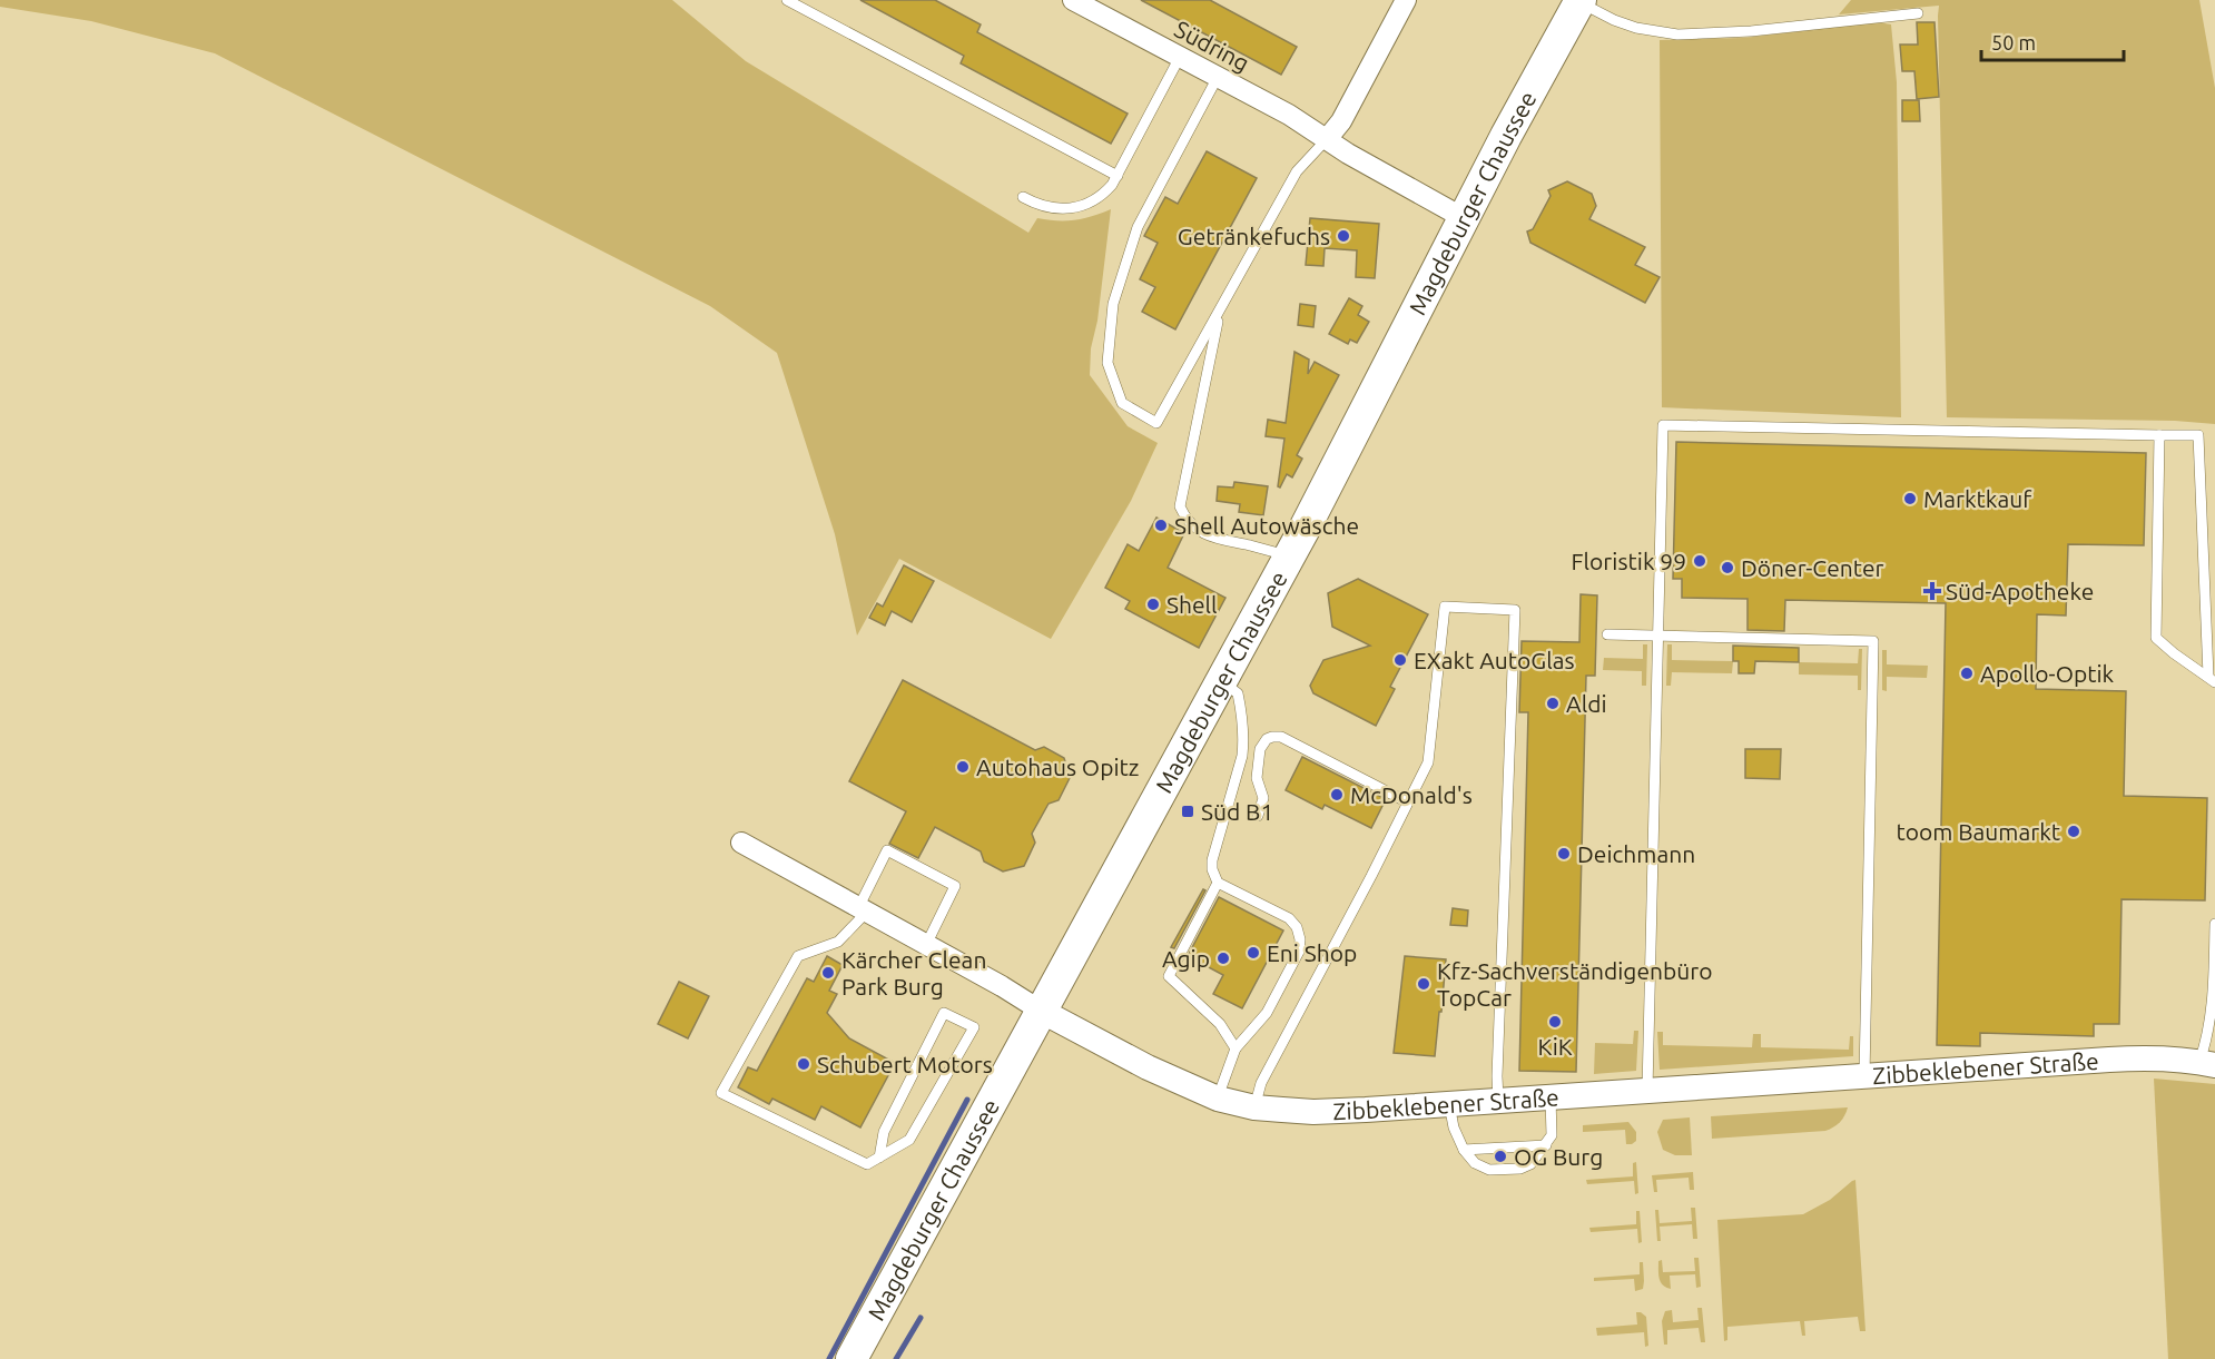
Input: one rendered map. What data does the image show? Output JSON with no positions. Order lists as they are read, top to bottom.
{
  "streets": {
    "main road": ["Magdeburger Chaussee"],
    "street": ["Südring", "Zibbeklebener Straße"]
  },
  "crossings": [
    ["Südring", "Magdeburger Chaussee"],
    ["Magdeburger Chaussee", "Zibbeklebener Straße"]
  ],
  "places": {
    "other": [
      "Getränkefuchs",
      "Marktkauf",
      "Shell Autowäsche",
      "Floristik 99",
      "Döner-Center",
      "Shell",
      "EXakt AutoGlas",
      "Apollo-Optik",
      "Aldi",
      "Autohaus Opitz",
      "McDonald's",
      "toom Baumarkt",
      "Deichmann",
      "Eni Shop",
      "Agip",
      "Kärcher Clean Park Burg",
      "Kfz-Sachverständigenbüro TopCar",
      "KiK",
      "Schubert Motors",
      "OG Burg"
    ],
    "health": ["Süd-Apotheke"],
    "transit": ["Süd B1"]
  },
  "scale_bar": "50 m"
}
